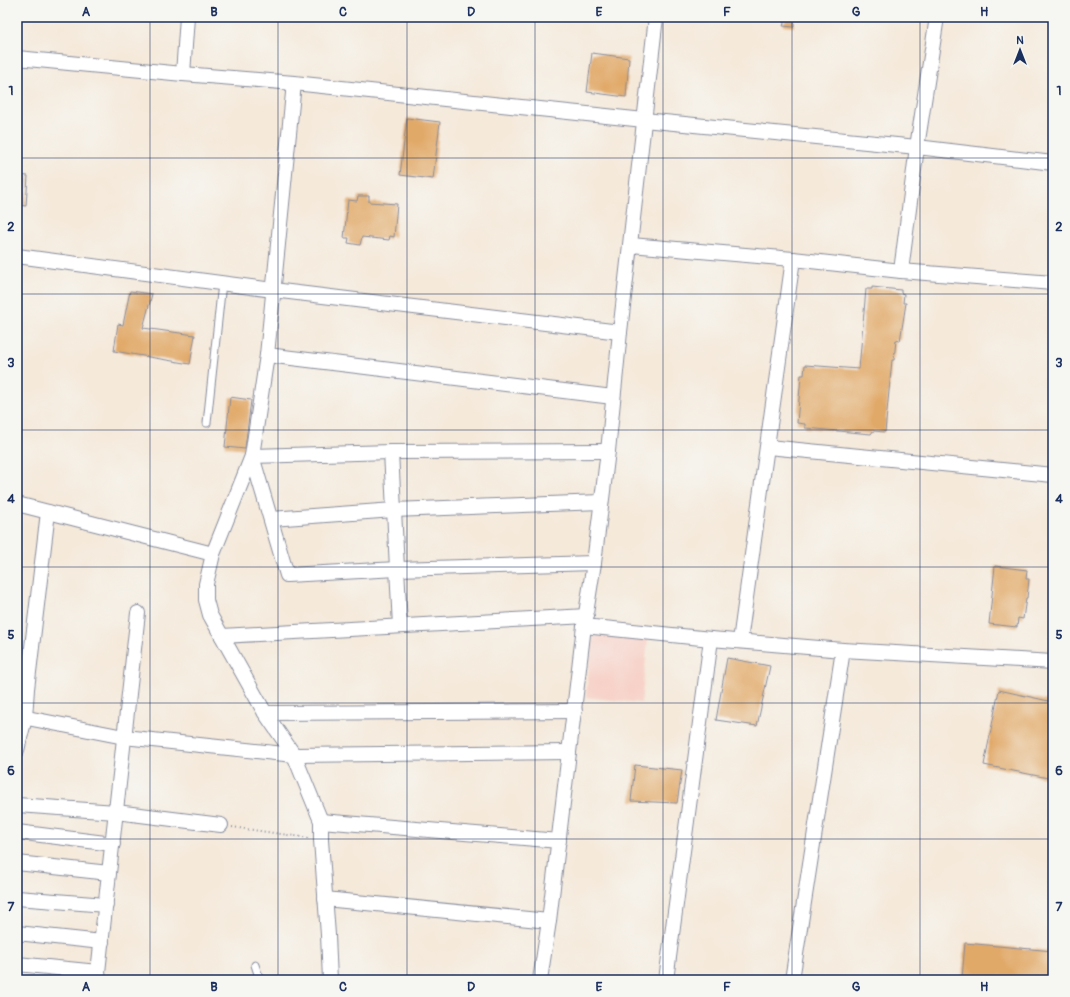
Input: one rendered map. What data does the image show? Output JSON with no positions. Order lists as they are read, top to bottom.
{
  "north": "top",
  "grid": {
    "columns": [
      "A",
      "B",
      "C",
      "D",
      "E",
      "F",
      "G",
      "H"
    ],
    "rows": [
      "1",
      "2",
      "3",
      "4",
      "5",
      "6",
      "7"
    ]
  }
}
